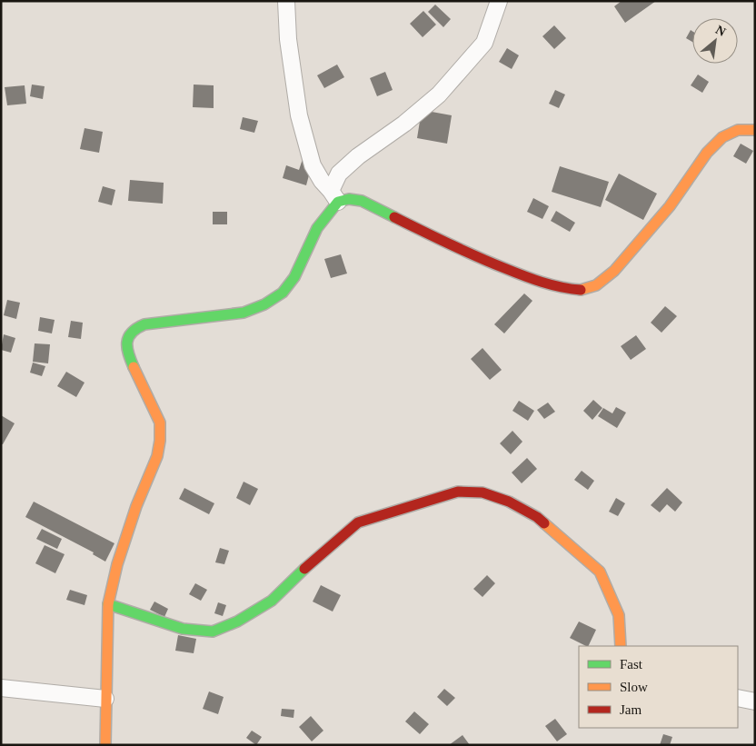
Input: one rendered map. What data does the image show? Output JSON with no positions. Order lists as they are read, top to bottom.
{
  "legend": ["Fast", "Slow", "Jam"],
  "north": "top right"
}
